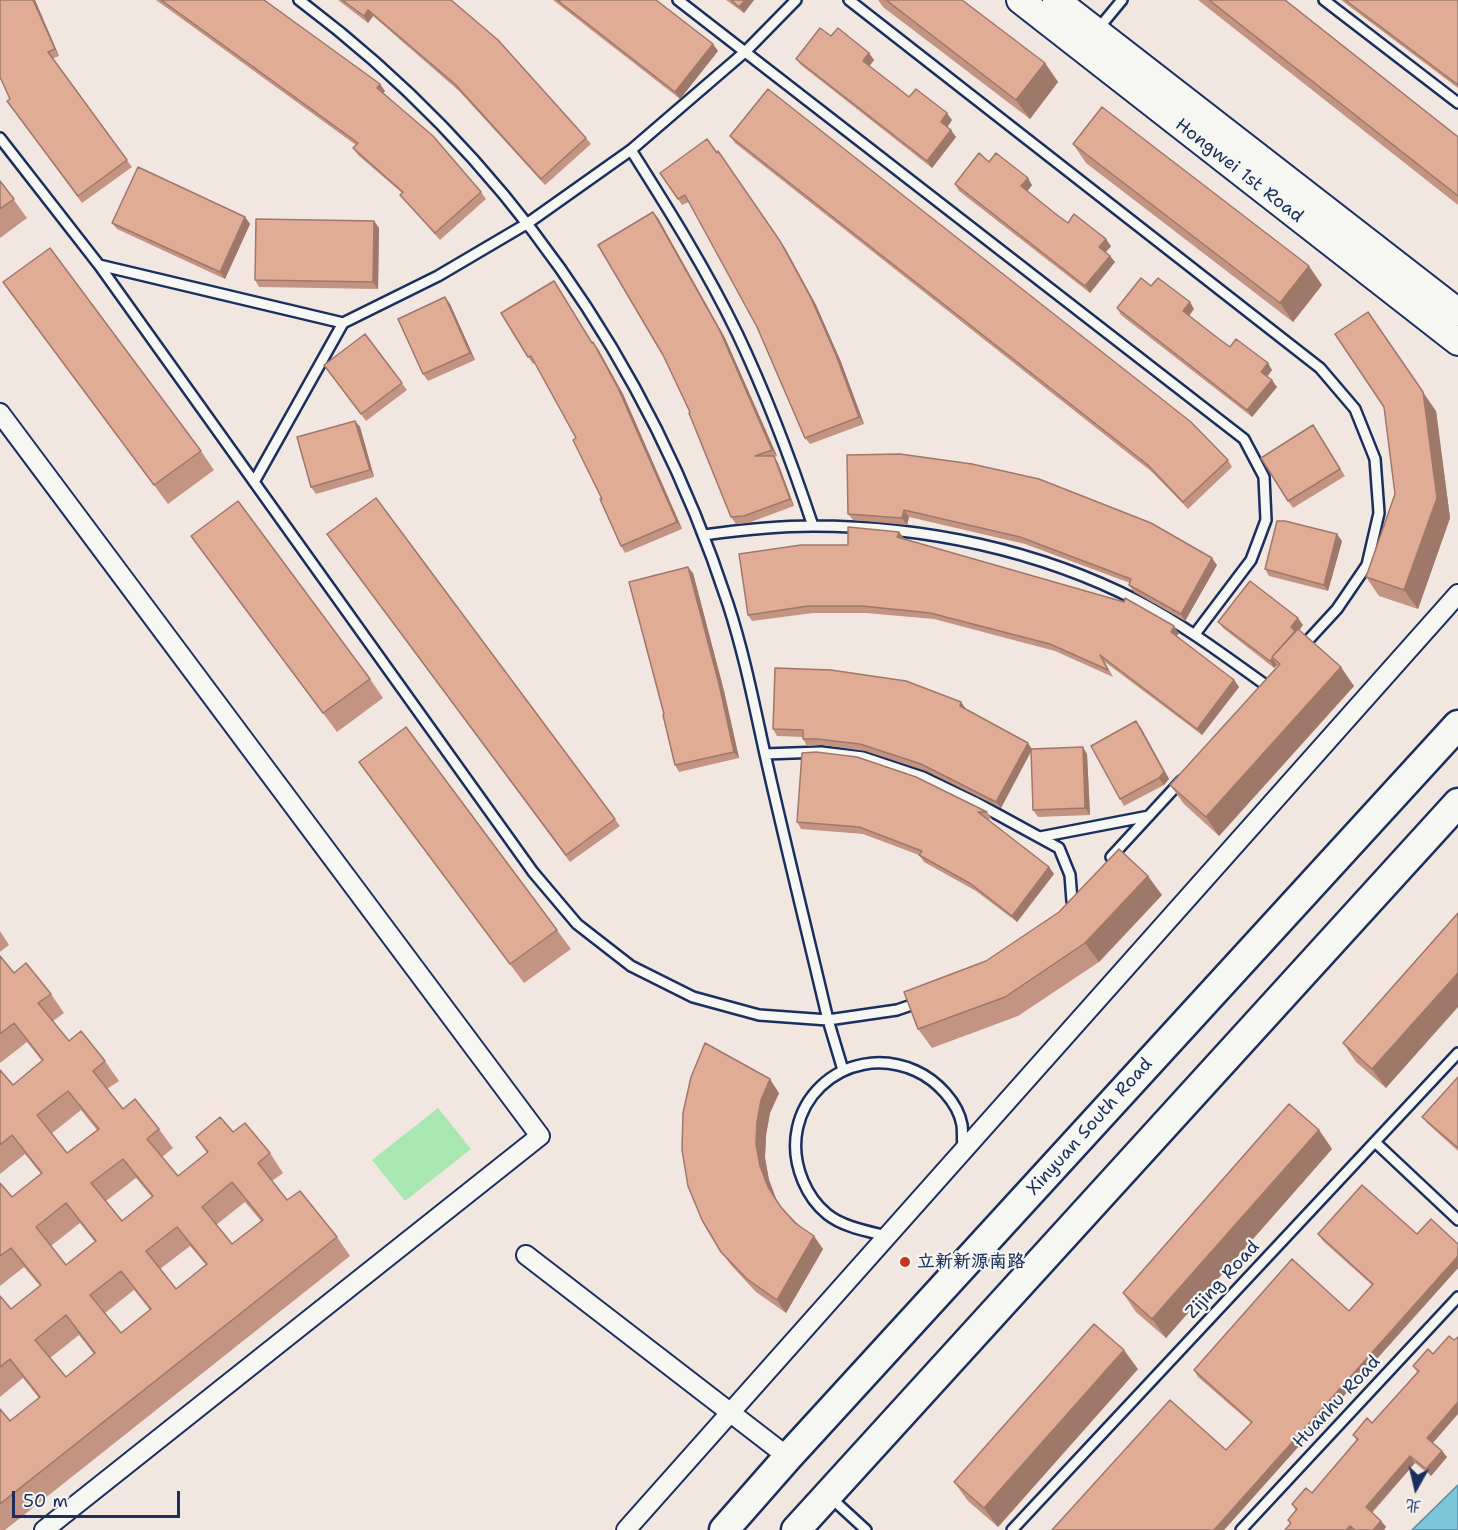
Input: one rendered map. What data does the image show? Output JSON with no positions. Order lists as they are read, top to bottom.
{
  "streets": {
    "main road": ["Hongwei 1st Road", "Xinyuan South Road"],
    "lane": ["Zijing Road", "Huanhu Road"]
  },
  "places": ["立新新源南路"],
  "scale_bar": "50 m",
  "north": "bottom"
}
